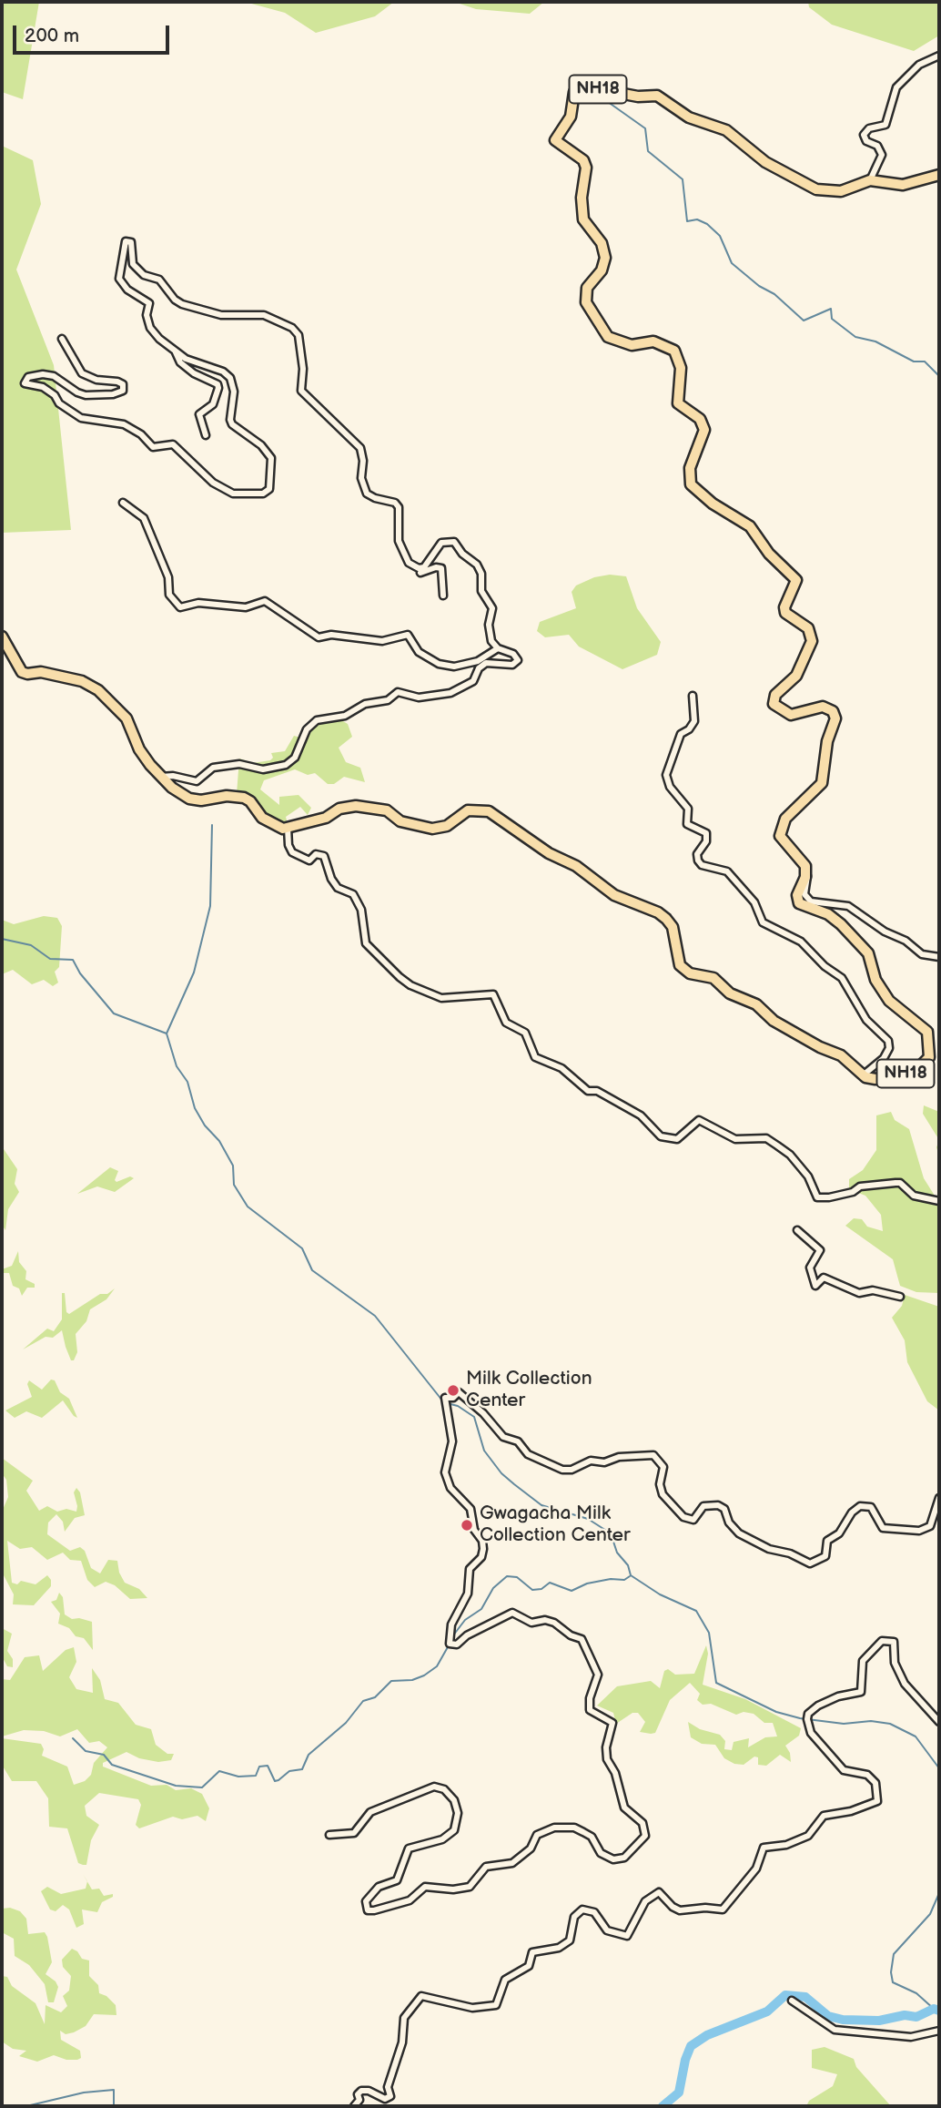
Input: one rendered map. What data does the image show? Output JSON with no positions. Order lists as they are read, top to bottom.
{
  "streets": {
    "main road": ["NH18"]
  },
  "places": ["Milk Collection Center", "Gwagacha Milk Collection Center"],
  "scale_bar": "200 m"
}
